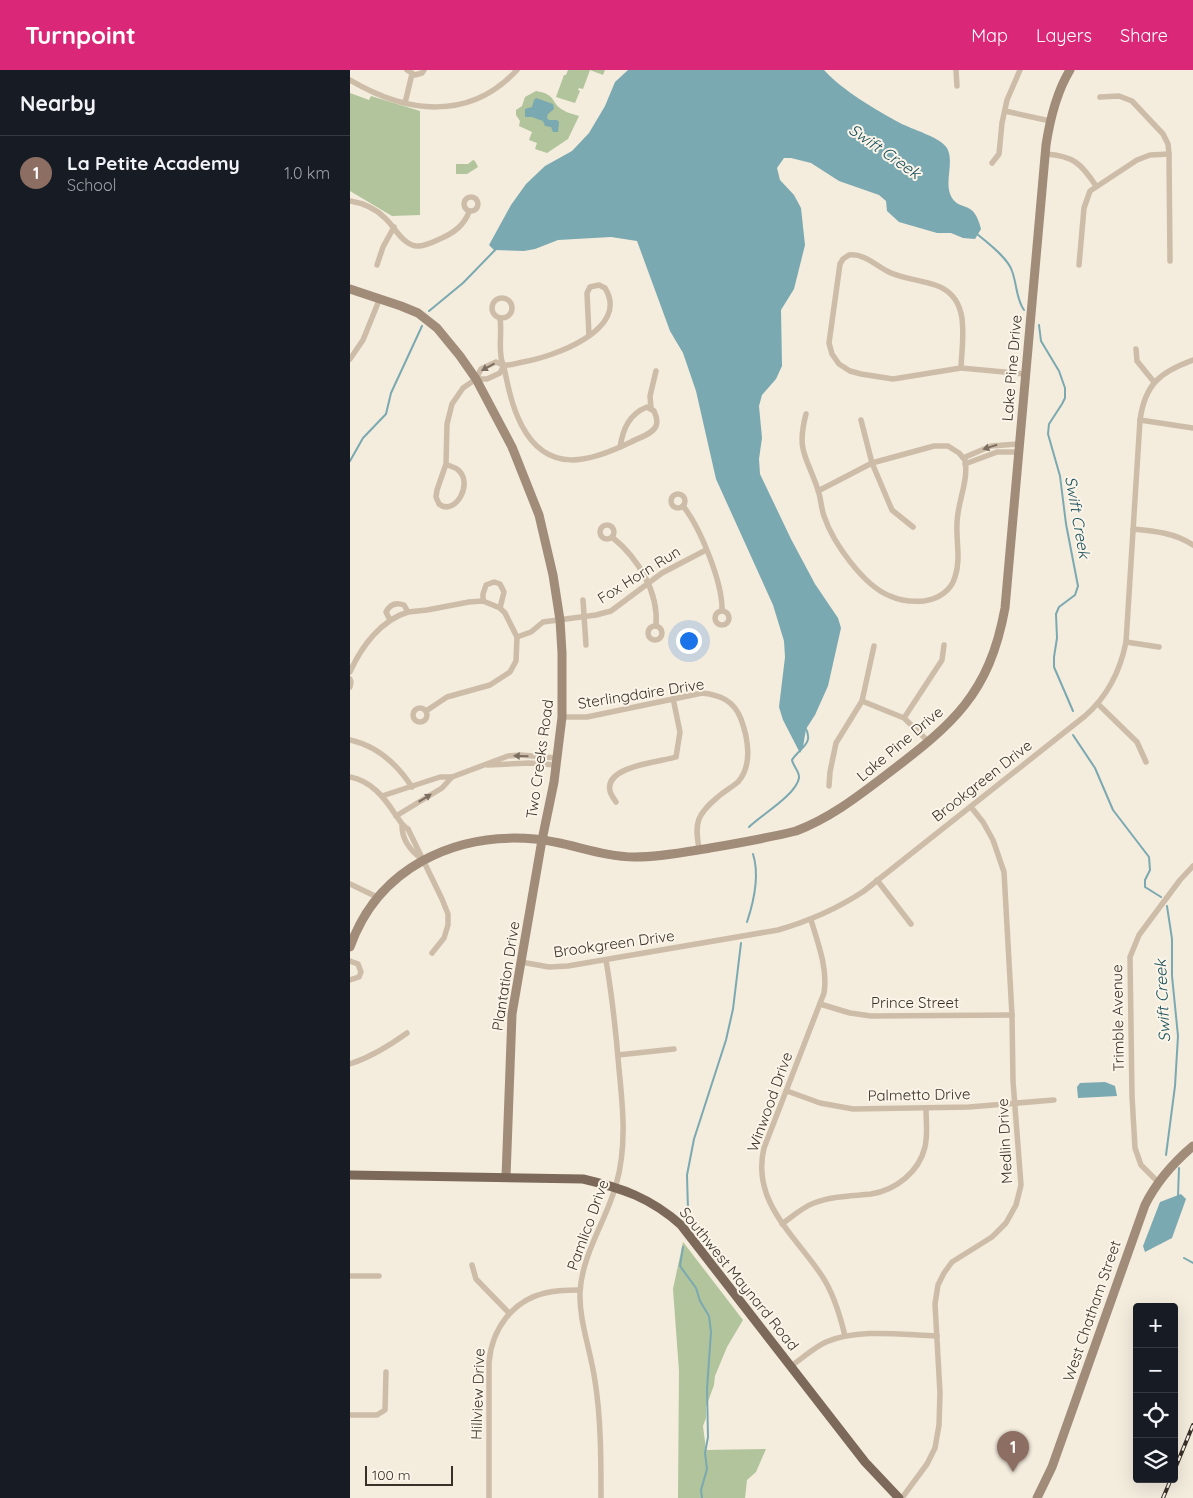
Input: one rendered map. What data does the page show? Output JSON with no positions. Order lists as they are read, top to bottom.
{
  "streets": {
    "main road": ["Southwest Maynard Road"],
    "street": [
      "Lake Pine Drive",
      "Fox Horn Run",
      "Sterlingdaire Drive",
      "Two Creeks Road",
      "Brookgreen Drive",
      "Plantation Drive",
      "Prince Street",
      "Trimble Avenue",
      "Palmetto Drive",
      "Winwood Drive",
      "Medlin Drive",
      "Pamlico Drive",
      "West Chatham Street",
      "Hillview Drive"
    ]
  },
  "crossings": [
    ["Lake Pine Drive", "Sterlingdaire Drive"],
    ["Lake Pine Drive", "Two Creeks Road"],
    ["Lake Pine Drive", "Plantation Drive"],
    ["Fox Horn Run", "Two Creeks Road"],
    ["Sterlingdaire Drive", "Two Creeks Road"],
    ["Two Creeks Road", "Plantation Drive"],
    ["Brookgreen Drive", "Plantation Drive"],
    ["Brookgreen Drive", "Winwood Drive"],
    ["Brookgreen Drive", "Medlin Drive"],
    ["Brookgreen Drive", "Pamlico Drive"],
    ["Plantation Drive", "Southwest Maynard Road"],
    ["Prince Street", "Winwood Drive"],
    ["Prince Street", "Medlin Drive"],
    ["Trimble Avenue", "West Chatham Street"],
    ["Palmetto Drive", "Winwood Drive"],
    ["Palmetto Drive", "Medlin Drive"],
    ["Pamlico Drive", "Southwest Maynard Road"],
    ["Pamlico Drive", "Hillview Drive"]
  ],
  "water": ["Swift Creek"],
  "scale_bar": "100 m",
  "page": {
    "header": "Turnpoint",
    "nav": ["Map", "Layers", "Share"],
    "heading": "Nearby",
    "list": [
      {
        "mark": "1",
        "name": "La Petite Academy",
        "note": "School",
        "value": "1.0 km"
      }
    ],
    "map_buttons": ["+", "−"],
    "pins": "1",
    "scale": "100 m"
  }
}
